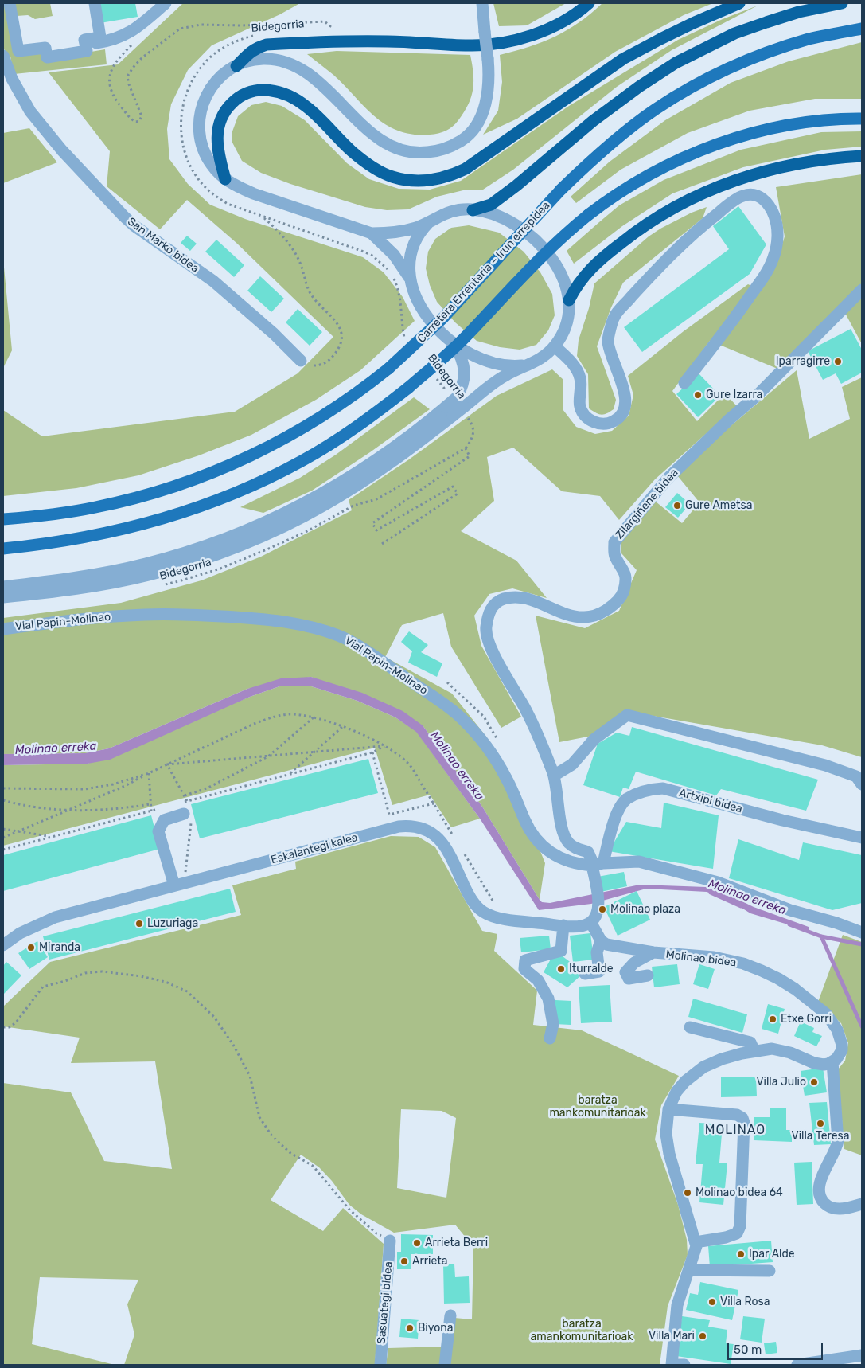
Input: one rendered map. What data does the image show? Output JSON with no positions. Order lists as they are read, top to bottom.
{
  "streets": {
    "main road": ["Carretera Errenteria – Irun errepidea"],
    "street": [
      "San Marko bidea",
      "Zilargiñene bidea",
      "Vial Papin-Molinao",
      "Artxipi bidea",
      "Eskalantegi kalea",
      "Molinao bidea",
      "Sasuategi bidea"
    ],
    "path": ["Bidegorria"]
  },
  "crossings": [
    ["Zilargiñene bidea", "Vial Papin-Molinao"],
    ["Zilargiñene bidea", "Artxipi bidea"],
    ["Vial Papin-Molinao", "Artxipi bidea"],
    ["Artxipi bidea", "Eskalantegi kalea"]
  ],
  "districts": ["MOLINAO"],
  "water": ["Molinao erreka"],
  "parks": ["baratza mankomunitarioak", "baratza amankomunitarioak"],
  "places": [
    "Iparragirre",
    "Gure Izarra",
    "Gure Ametsa",
    "Molinao plaza",
    "Luzuriaga",
    "Miranda",
    "Iturralde",
    "Etxe Gorri",
    "Villa Julio",
    "Villa Teresa",
    "Molinao bidea 64",
    "Arrieta Berri",
    "Ipar Alde",
    "Arrieta",
    "Villa Rosa",
    "Biyona",
    "Villa Mari"
  ],
  "scale_bar": "50 m"
}
